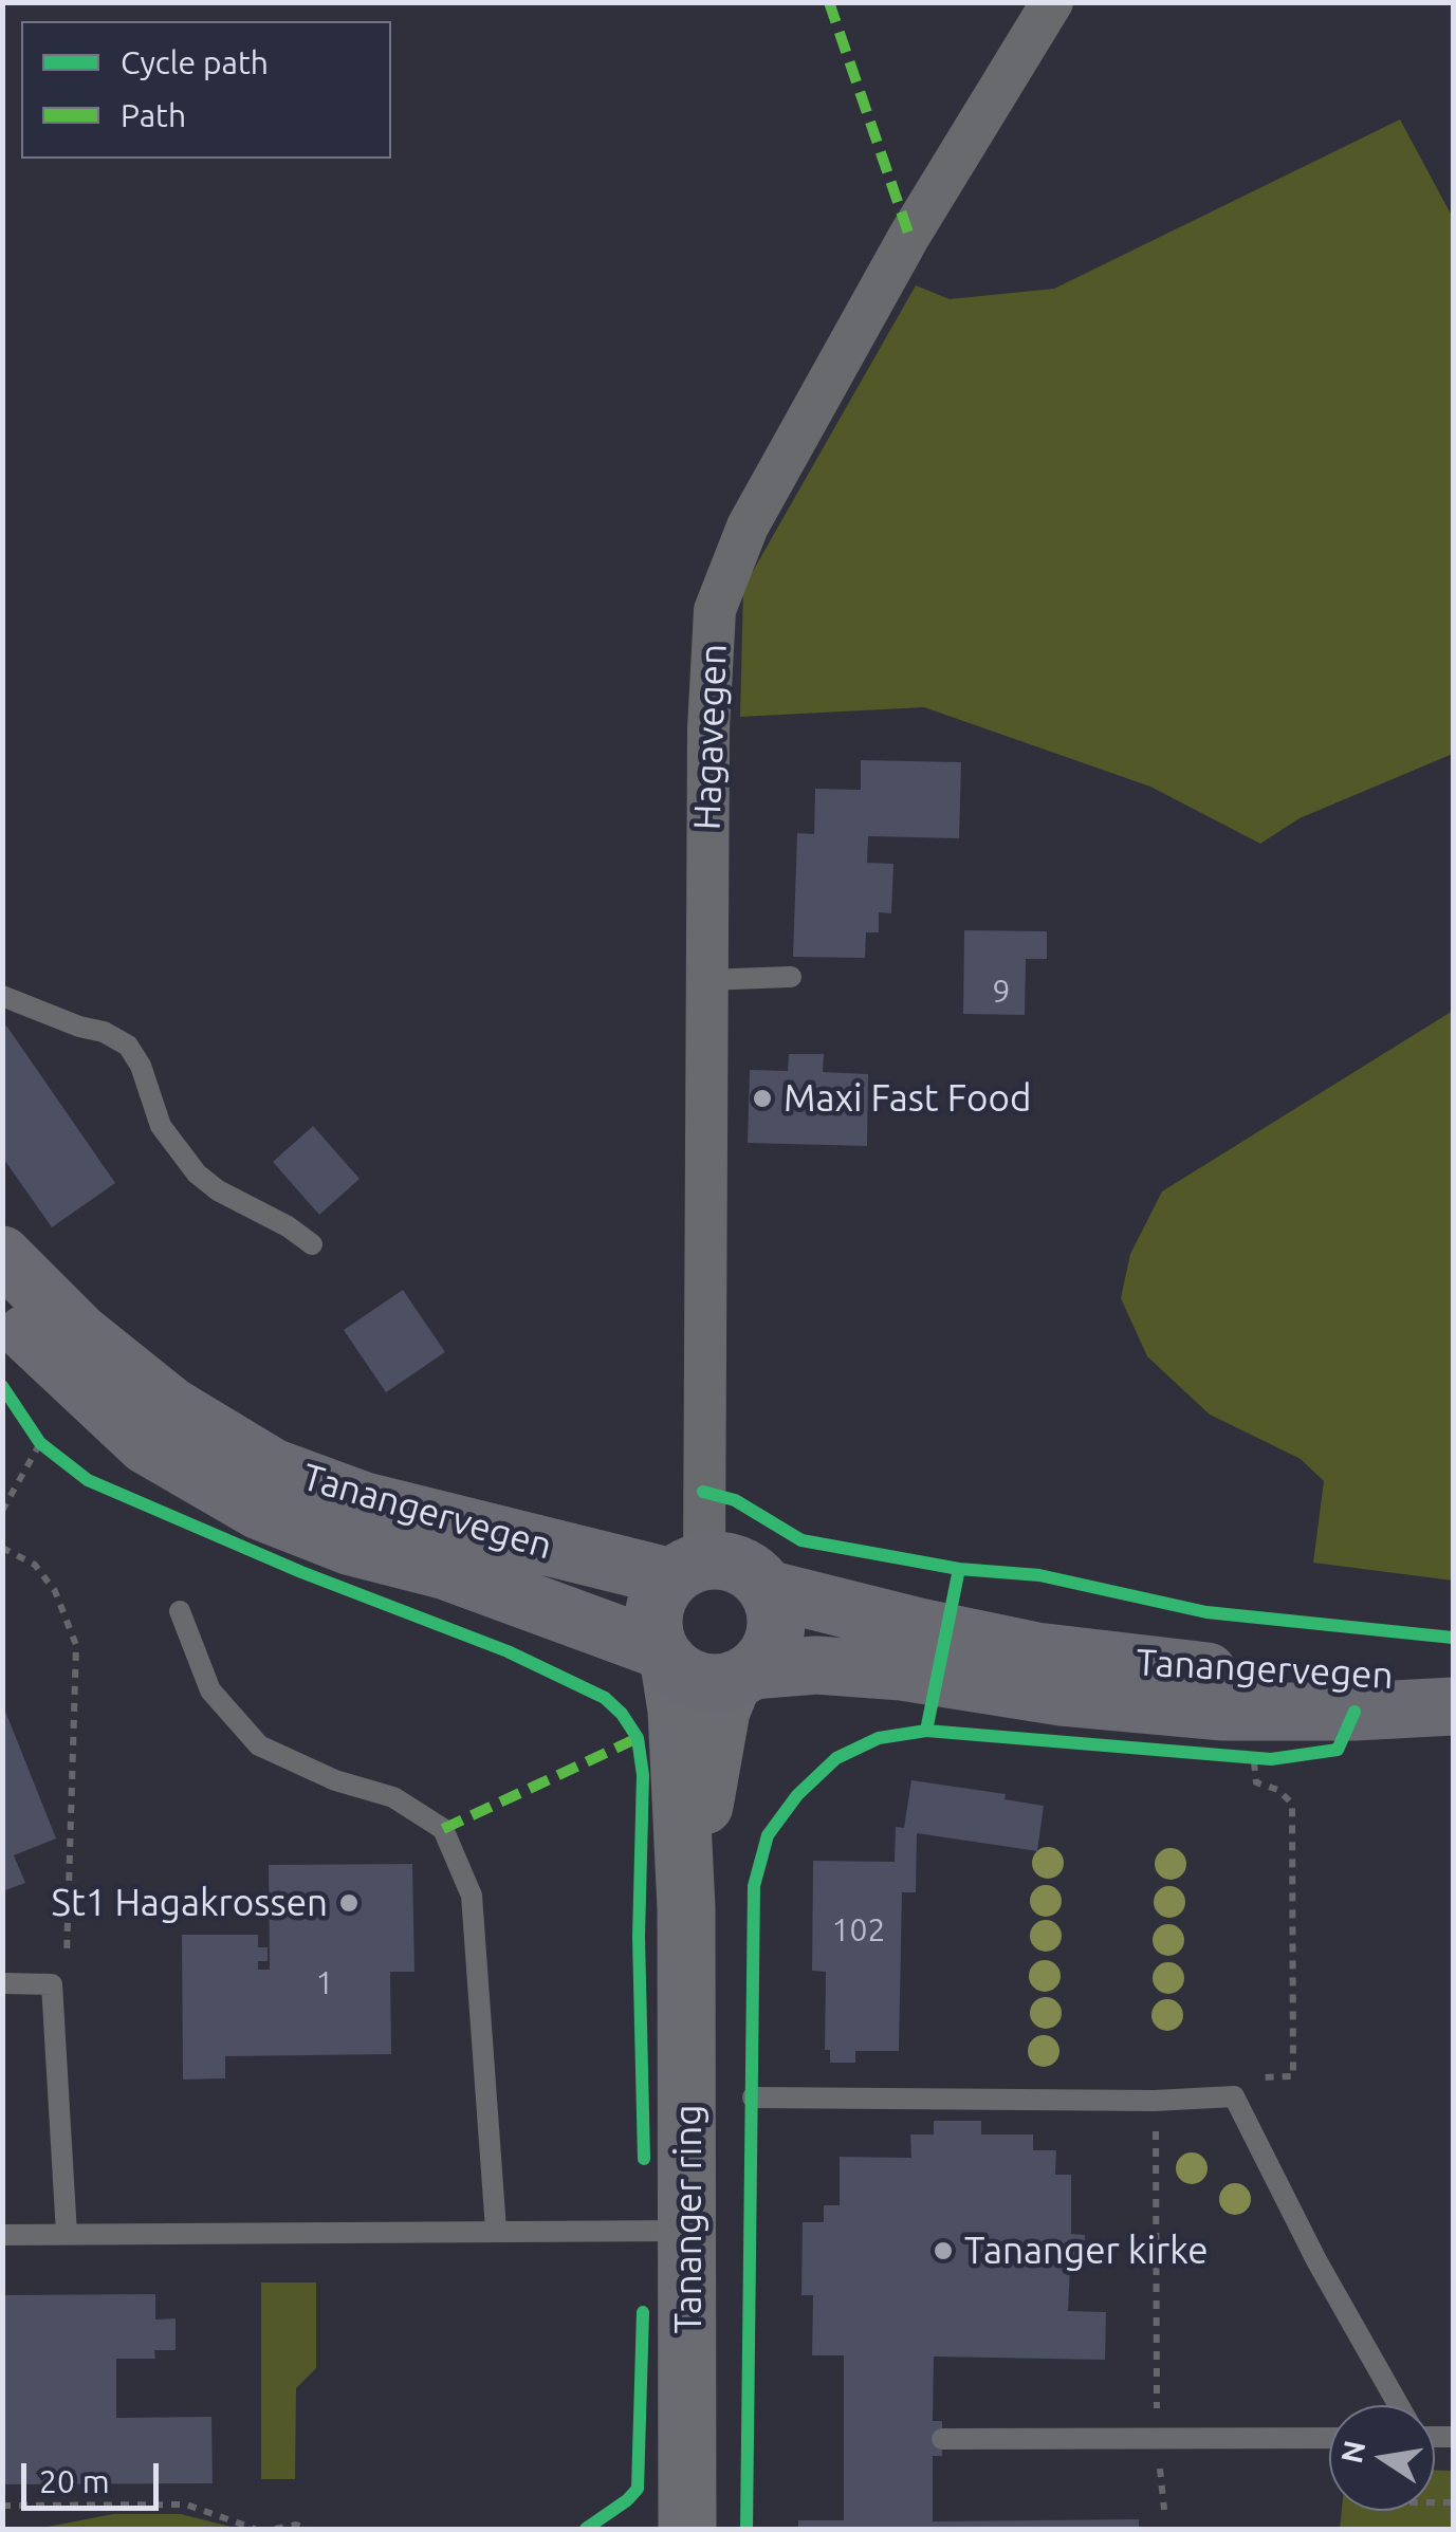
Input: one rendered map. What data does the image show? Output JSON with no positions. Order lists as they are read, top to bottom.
{
  "streets": {
    "main road": ["Tanangervegen", "Tananger ring"],
    "street": ["Hagavegen"]
  },
  "crossings": [
    ["Hagavegen", "Tanangervegen"],
    ["Hagavegen", "Tananger ring"],
    ["Tanangervegen", "Tananger ring"]
  ],
  "places": ["Maxi Fast Food", "St1 Hagakrossen", "Tananger kirke"],
  "house_numbers": ["9", "102", "1"],
  "legend": ["Cycle path", "Path"],
  "scale_bar": "20 m",
  "north": "left"
}
